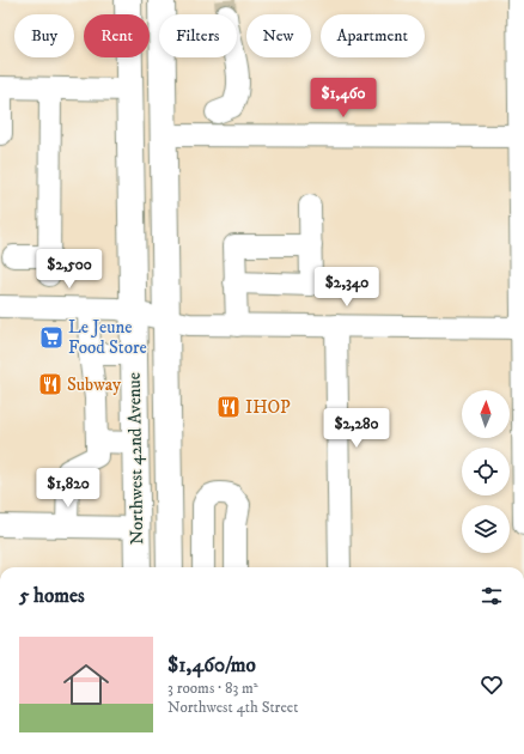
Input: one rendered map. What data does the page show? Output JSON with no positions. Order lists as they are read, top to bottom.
{
  "streets": {
    "main road": ["Northwest 42nd Avenue"]
  },
  "places": {
    "supermarket": ["Le Jeune Food Store"],
    "restaurant": ["Subway", "IHOP"]
  },
  "north": "top",
  "page": {
    "chip": [
      "Buy",
      "Rent",
      "Filters",
      "New",
      "Apartment"
    ],
    "price": [
      "$1,460",
      "$2,500",
      "$2,340",
      "$2,280",
      "$1,820"
    ],
    "heading": "5 homes",
    "list": [
      {
        "name": "$1,460/mo",
        "note": "3 rooms · 83 m² · Northwest 4th Street"
      }
    ]
  }
}
